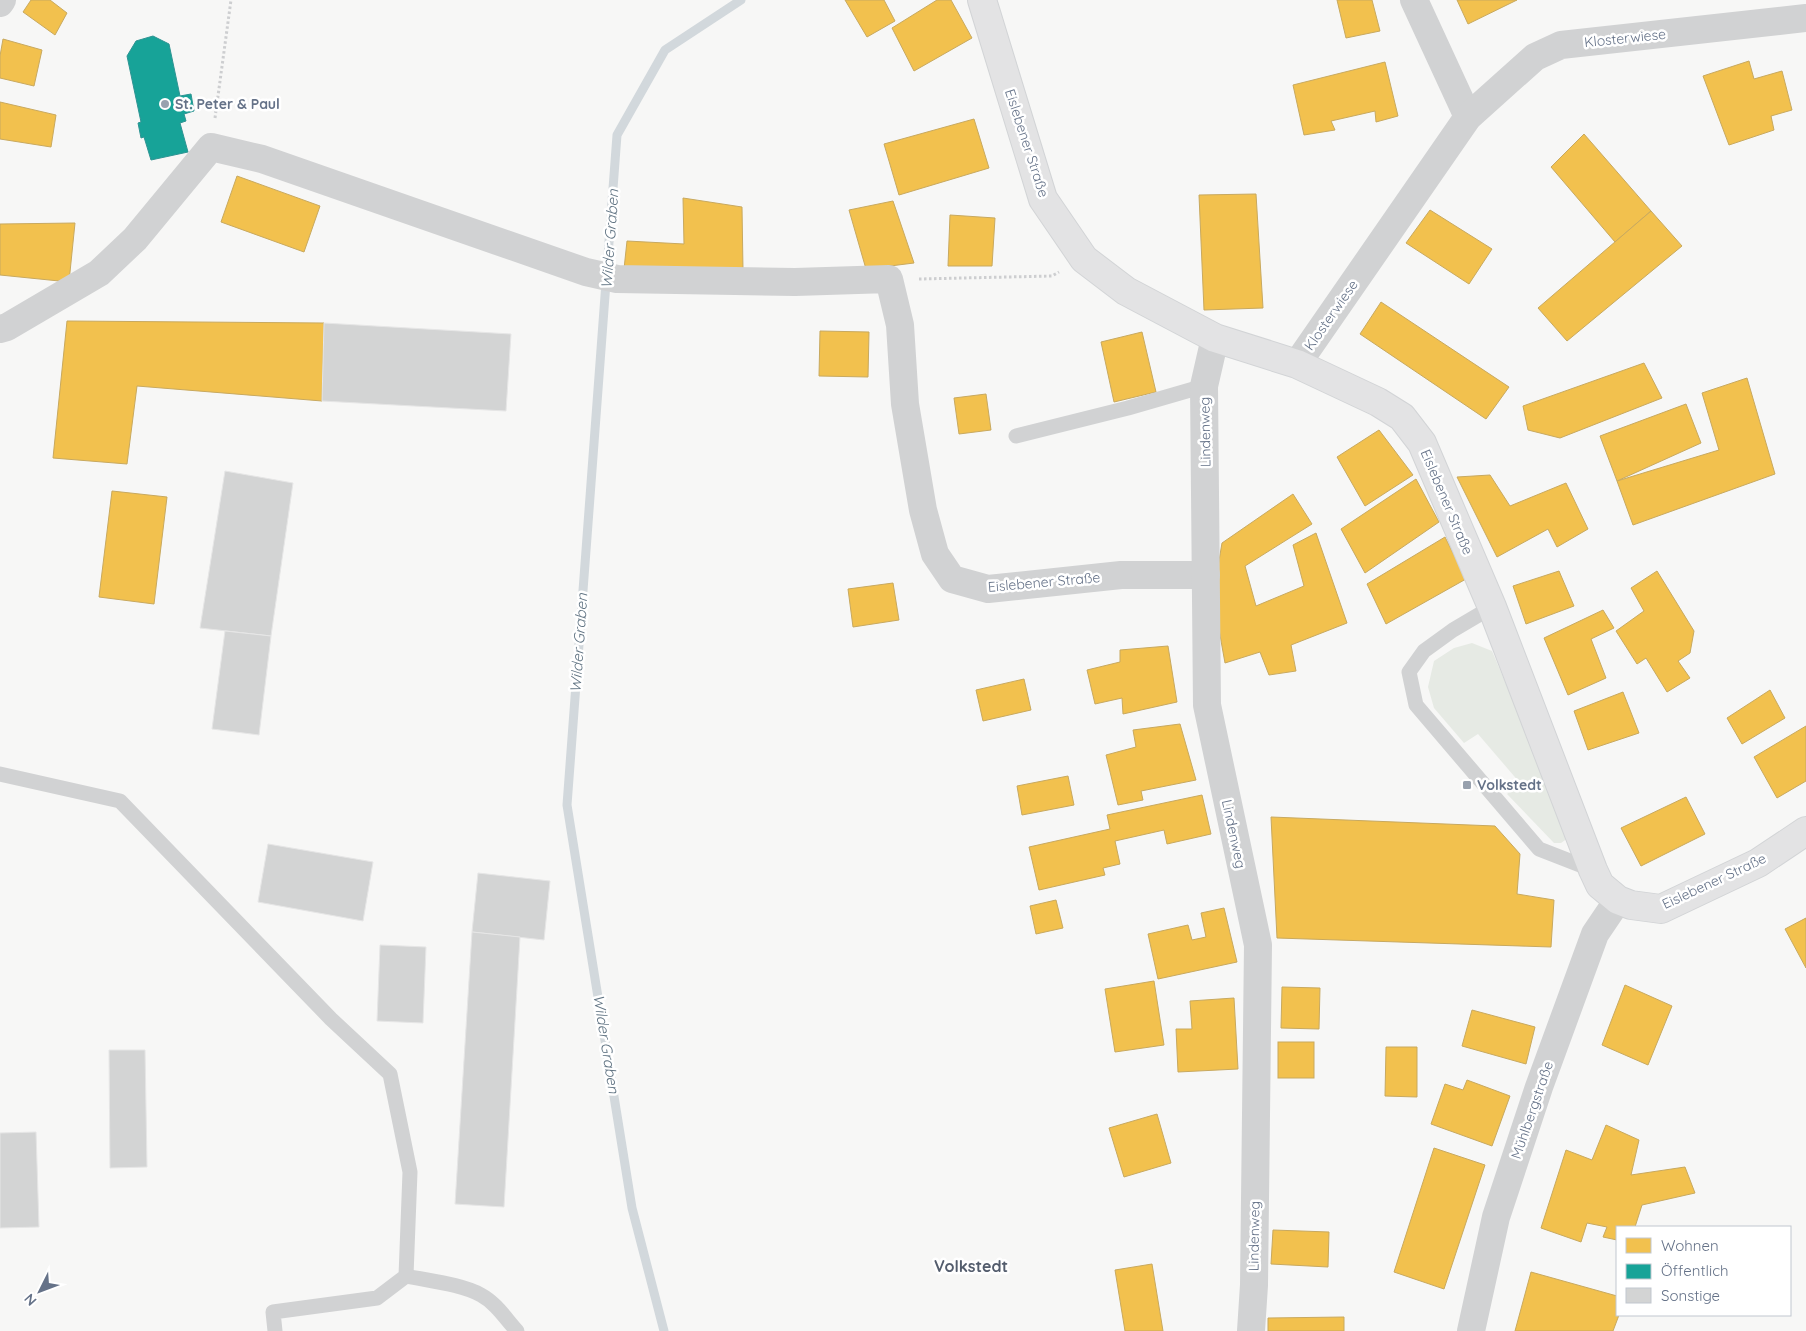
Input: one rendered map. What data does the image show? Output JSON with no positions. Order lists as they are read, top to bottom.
{
  "streets": {
    "main road": ["Eislebener Straße"],
    "street": ["Klosterwiese", "Lindenweg", "Mühlbergstraße"]
  },
  "crossings": [
    ["Klosterwiese", "Eislebener Straße"],
    ["Eislebener Straße", "Lindenweg"],
    ["Eislebener Straße", "Mühlbergstraße"]
  ],
  "districts": ["Volkstedt"],
  "water": ["Wilder Graben"],
  "places": {
    "other": ["St. Peter & Paul"],
    "transit": ["Volkstedt"]
  },
  "legend": ["Wohnen", "Öffentlich", "Sonstige"],
  "north": "bottom left"
}
